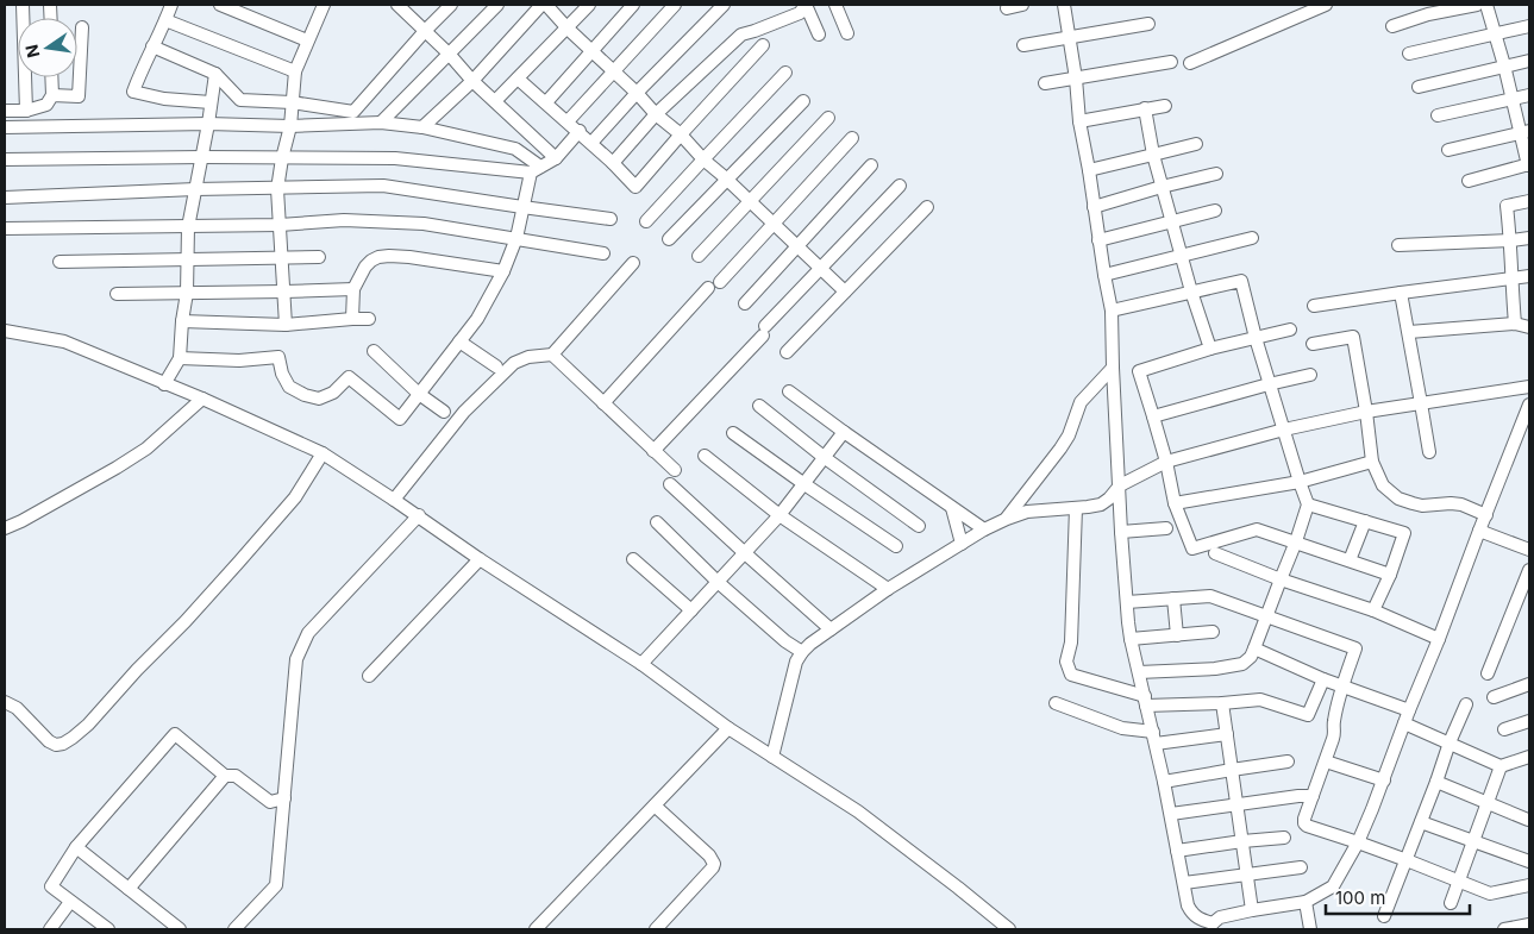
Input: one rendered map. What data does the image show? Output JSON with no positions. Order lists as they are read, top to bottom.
{
  "scale_bar": "100 m",
  "north": "left"
}
